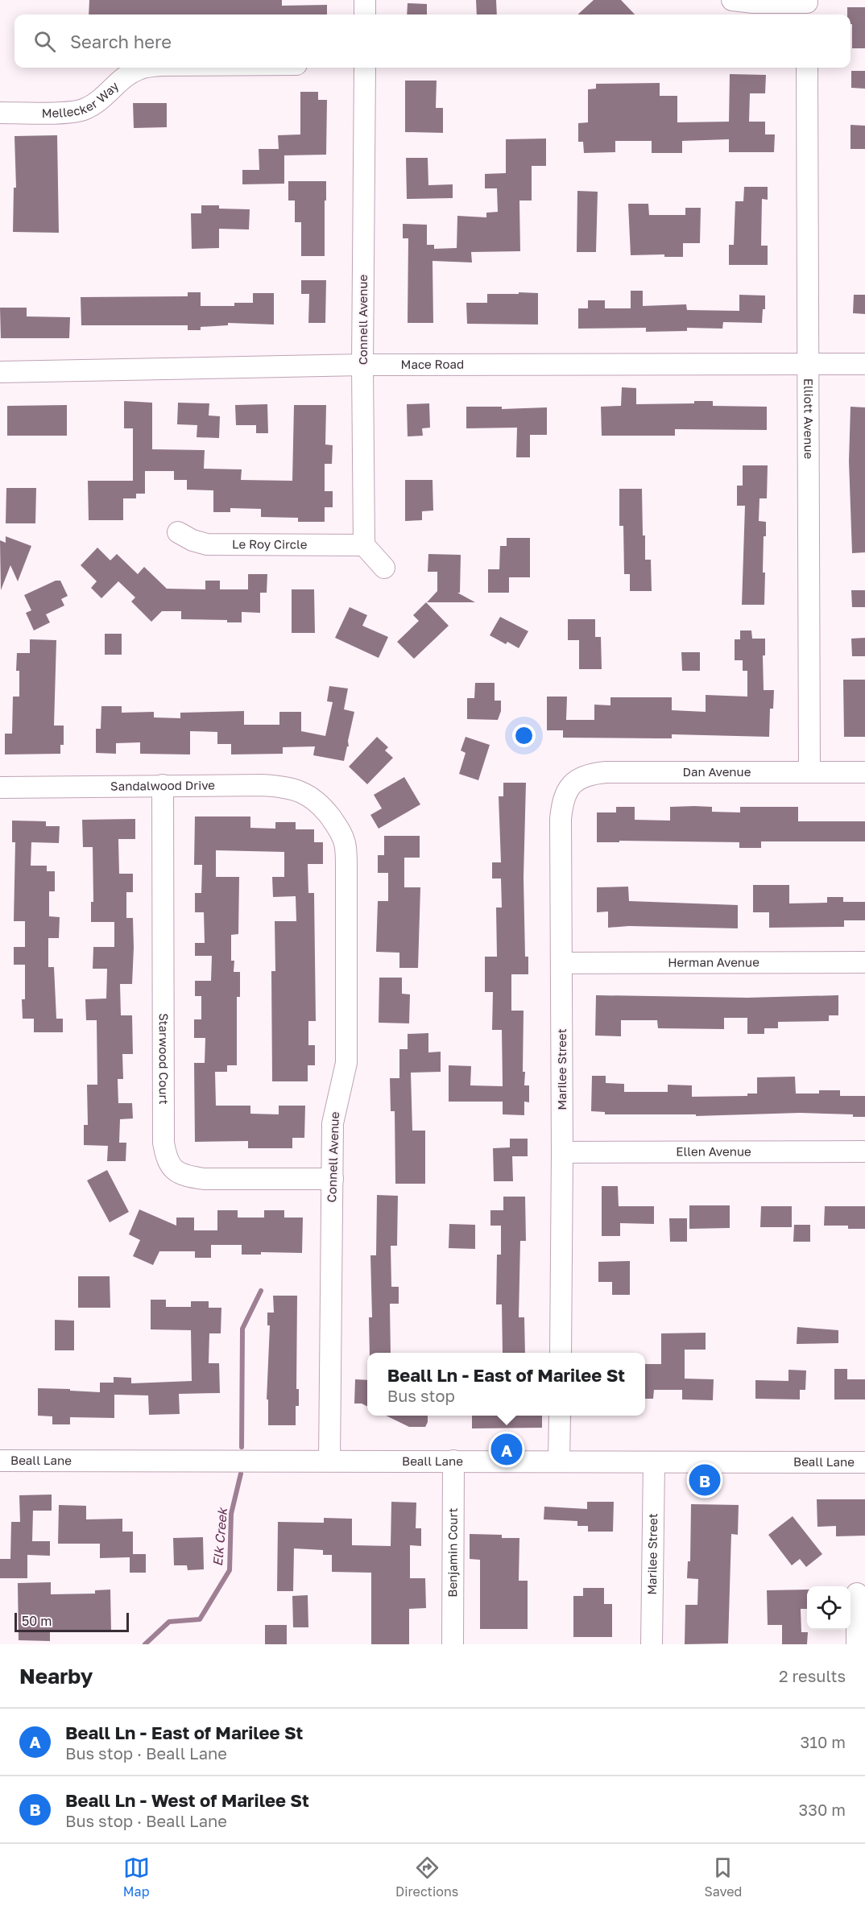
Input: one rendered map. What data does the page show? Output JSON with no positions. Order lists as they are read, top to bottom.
{
  "streets": {
    "street": [
      "Mellecker Way",
      "Connell Avenue",
      "Mace Road",
      "Elliott Avenue",
      "Le Roy Circle",
      "Dan Avenue",
      "Sandalwood Drive",
      "Herman Avenue",
      "Starwood Court",
      "Marilee Street",
      "Ellen Avenue",
      "Beall Lane",
      "Benjamin Court"
    ]
  },
  "crossings": [
    ["Connell Avenue", "Mace Road"],
    ["Connell Avenue", "Le Roy Circle"],
    ["Connell Avenue", "Sandalwood Drive"],
    ["Connell Avenue", "Starwood Court"],
    ["Connell Avenue", "Beall Lane"],
    ["Mace Road", "Elliott Avenue"],
    ["Elliott Avenue", "Dan Avenue"],
    ["Dan Avenue", "Marilee Street"],
    ["Sandalwood Drive", "Starwood Court"],
    ["Herman Avenue", "Marilee Street"],
    ["Marilee Street", "Ellen Avenue"],
    ["Marilee Street", "Beall Lane"],
    ["Beall Lane", "Benjamin Court"]
  ],
  "water": ["Elk Creek"],
  "scale_bar": "50 m",
  "page": {
    "search": "Search here",
    "popup": ["Beall Ln - East of Marilee St", "Bus stop"],
    "pins": ["A", "B"],
    "scale": "50 m",
    "heading": ["Nearby", "2 results"],
    "list": [
      {
        "mark": "A",
        "name": "Beall Ln - East of Marilee St",
        "note": "Bus stop · Beall Lane",
        "value": "310 m"
      },
      {
        "mark": "B",
        "name": "Beall Ln - West of Marilee St",
        "note": "Bus stop · Beall Lane",
        "value": "330 m"
      }
    ],
    "nav": ["Map", "Directions", "Saved"]
  }
}
